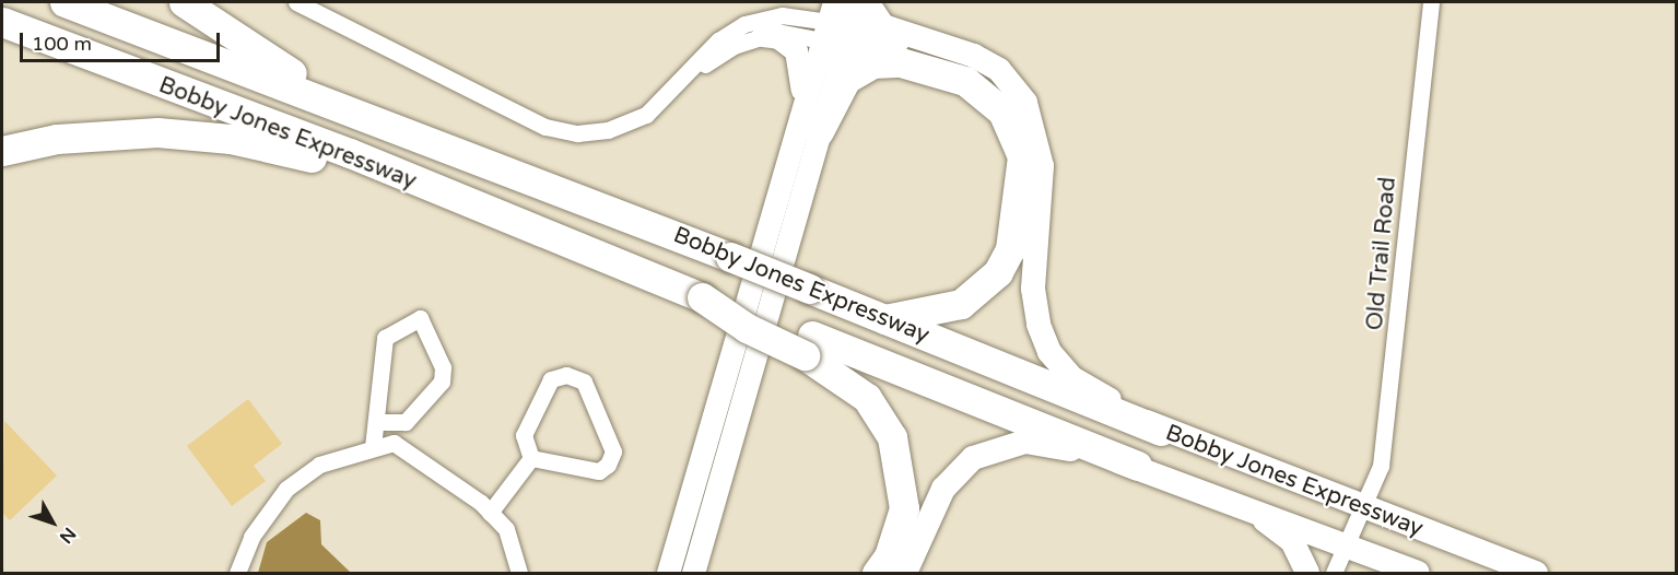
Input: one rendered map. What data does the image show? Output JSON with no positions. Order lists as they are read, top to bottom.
{
  "streets": {
    "highway": ["Bobby Jones Expressway"],
    "street": ["Old Trail Road"]
  },
  "crossings": [
    ["Bobby Jones Expressway", "Old Trail Road"]
  ],
  "scale_bar": "100 m",
  "north": "bottom right"
}
